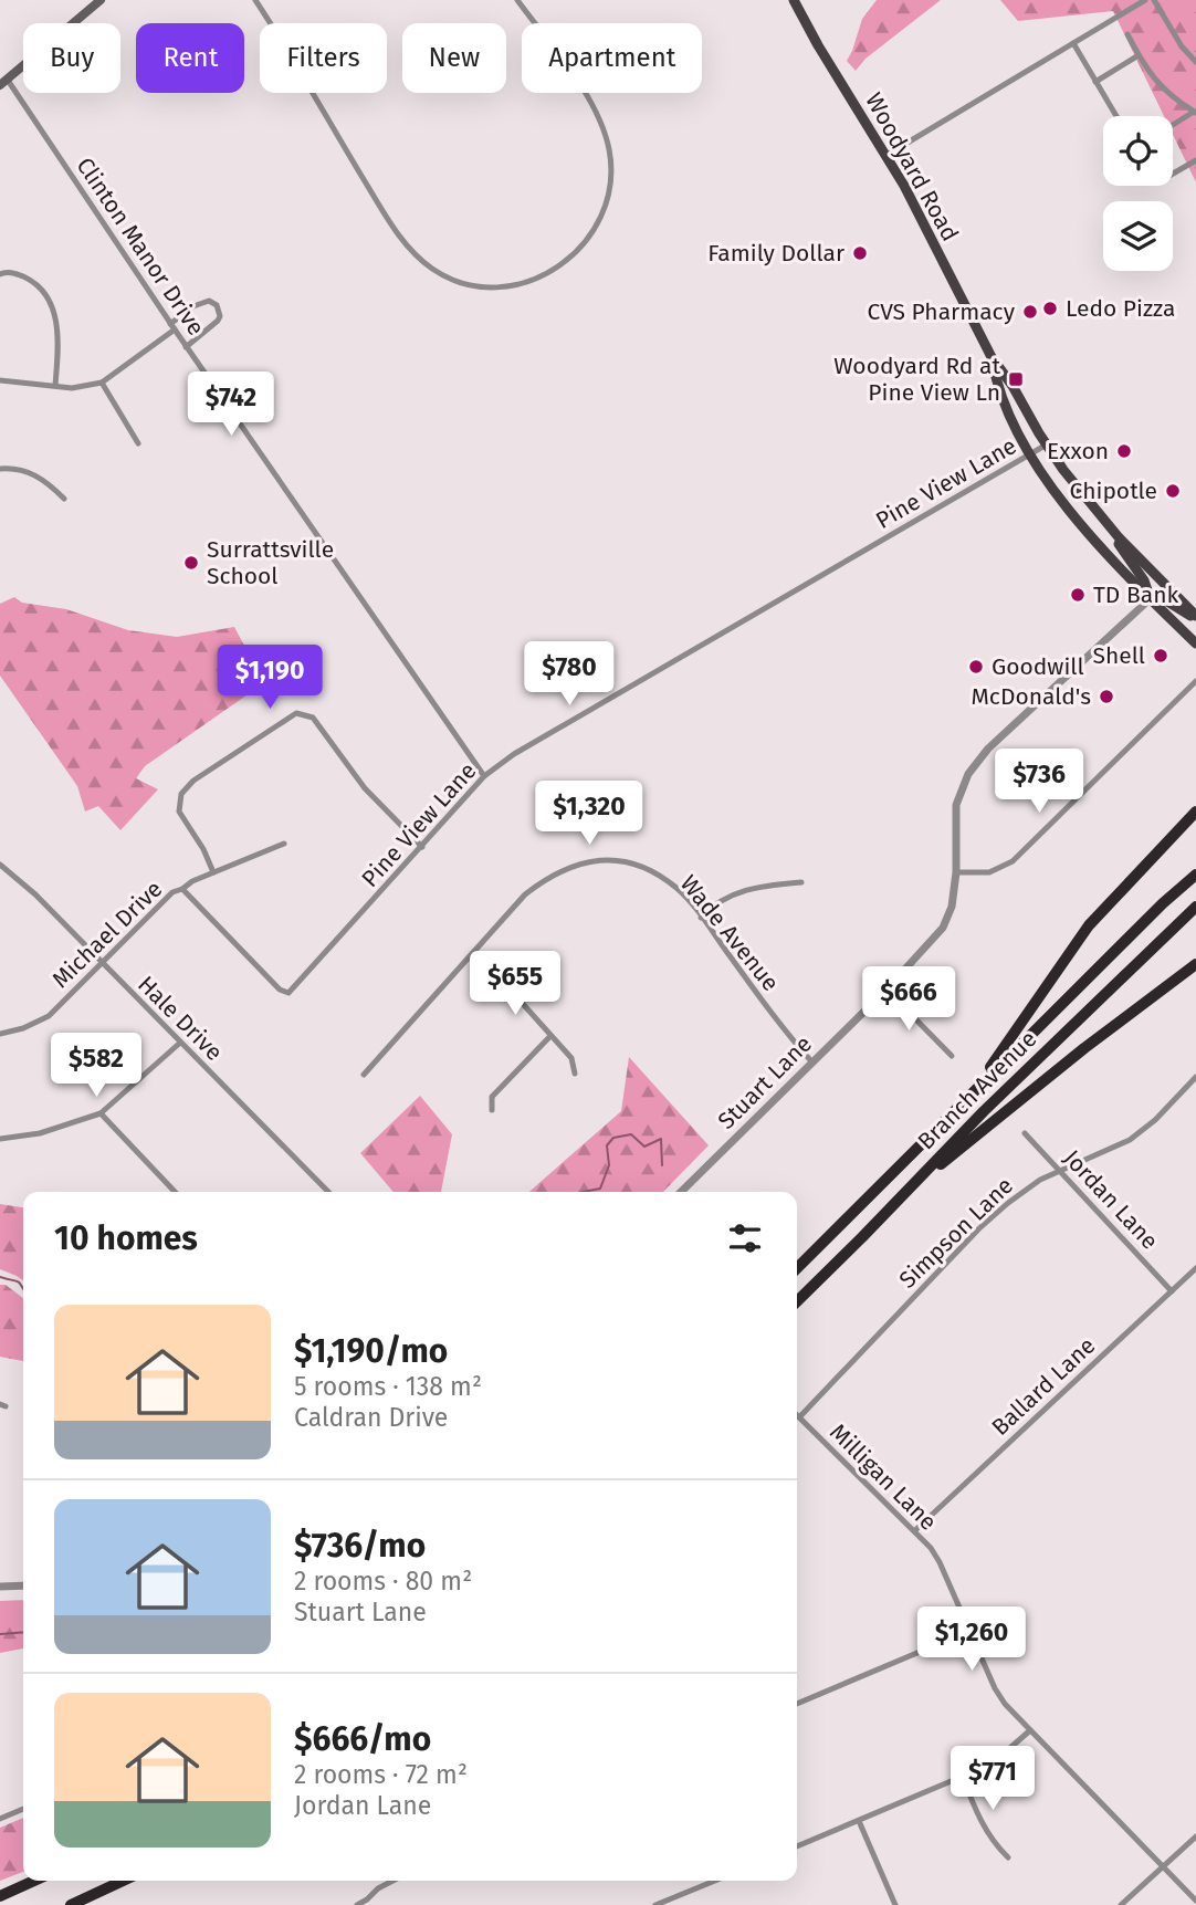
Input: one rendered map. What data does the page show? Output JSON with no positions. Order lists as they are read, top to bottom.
{
  "streets": {
    "highway": ["Branch Avenue"],
    "main road": ["Woodyard Road"],
    "street": [
      "Clinton Manor Drive",
      "Pine View Lane",
      "Wade Avenue",
      "Michael Drive",
      "Hale Drive",
      "Stuart Lane",
      "Jordan Lane",
      "Simpson Lane",
      "Ballard Lane",
      "Milligan Lane"
    ]
  },
  "crossings": [
    ["Woodyard Road", "Pine View Lane"],
    ["Woodyard Road", "Stuart Lane"],
    ["Clinton Manor Drive", "Pine View Lane"],
    ["Pine View Lane", "Michael Drive"],
    ["Wade Avenue", "Stuart Lane"],
    ["Michael Drive", "Hale Drive"],
    ["Jordan Lane", "Simpson Lane"],
    ["Jordan Lane", "Ballard Lane"],
    ["Simpson Lane", "Milligan Lane"],
    ["Ballard Lane", "Milligan Lane"]
  ],
  "places": {
    "other": [
      "Family Dollar",
      "Ledo Pizza",
      "CVS Pharmacy",
      "Exxon",
      "Chipotle",
      "Surrattsville School",
      "TD Bank",
      "Shell",
      "Goodwill",
      "McDonald's"
    ],
    "transit": ["Woodyard Rd at Pine View Ln"]
  },
  "page": {
    "chip": [
      "Buy",
      "Rent",
      "Filters",
      "New",
      "Apartment"
    ],
    "price": [
      "$742",
      "$780",
      "$1,190",
      "$736",
      "$1,320",
      "$655",
      "$666",
      "$582",
      "$1,260",
      "$771"
    ],
    "heading": "10 homes",
    "list": [
      {
        "name": "$1,190/mo",
        "note": "5 rooms · 138 m² · Caldran Drive"
      },
      {
        "name": "$736/mo",
        "note": "2 rooms · 80 m² · Stuart Lane"
      },
      {
        "name": "$666/mo",
        "note": "2 rooms · 72 m² · Jordan Lane"
      }
    ]
  }
}
